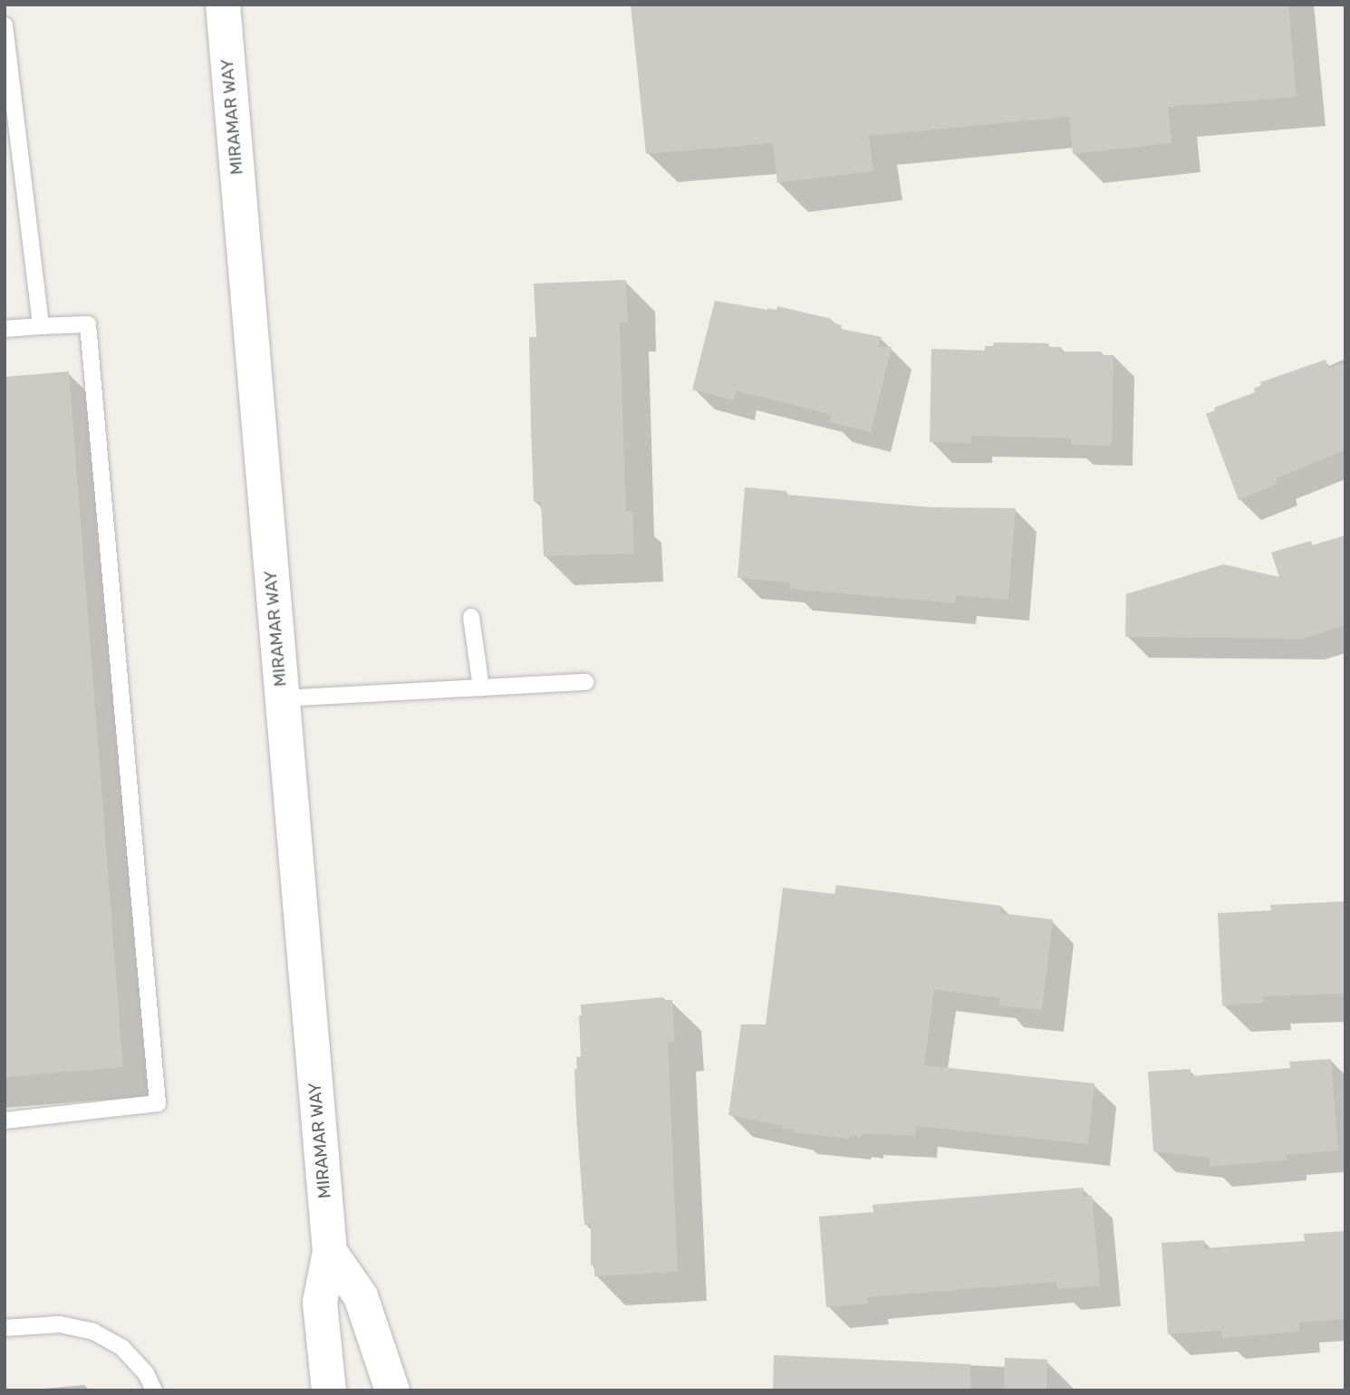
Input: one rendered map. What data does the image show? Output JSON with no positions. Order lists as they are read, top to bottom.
{
  "streets": {
    "street": ["MIRAMAR WAY"]
  }
}
